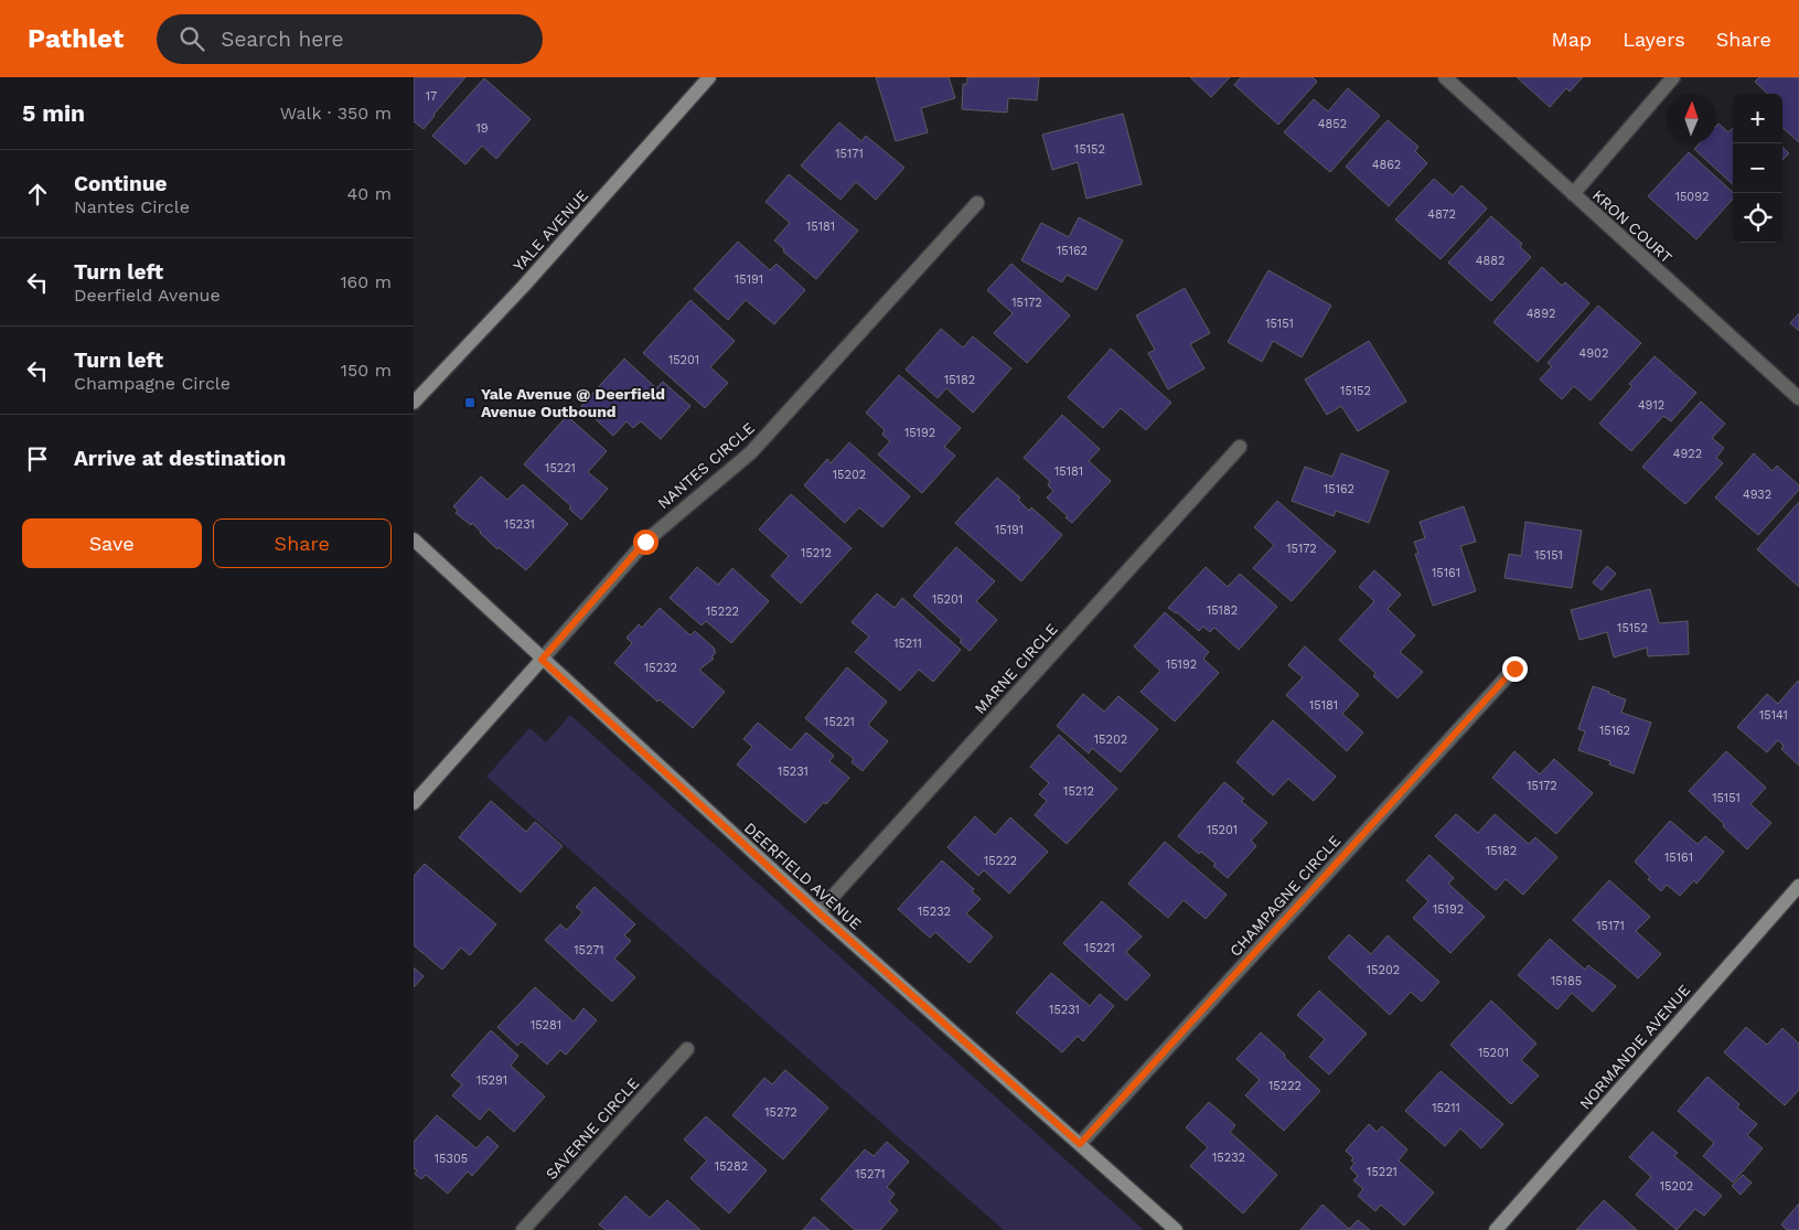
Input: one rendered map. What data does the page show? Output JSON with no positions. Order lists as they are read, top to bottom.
{
  "streets": {
    "street": [
      "KRON COURT",
      "YALE AVENUE",
      "NANTES CIRCLE",
      "MARNE CIRCLE",
      "DEERFIELD AVENUE",
      "CHAMPAGNE CIRCLE",
      "NORMANDIE AVENUE",
      "SAVERNE CIRCLE"
    ]
  },
  "crossings": [
    ["NANTES CIRCLE", "DEERFIELD AVENUE"],
    ["MARNE CIRCLE", "DEERFIELD AVENUE"],
    ["DEERFIELD AVENUE", "CHAMPAGNE CIRCLE"]
  ],
  "places": {
    "transit": ["Yale Avenue @ Deerfield Avenue Outbound"]
  },
  "house_numbers": [
    "17",
    "4852",
    "19",
    "15152",
    "15171",
    "4862",
    "15092",
    "4872",
    "15181",
    "15162",
    "4882",
    "15191",
    "15172",
    "4892",
    "15151",
    "4902",
    "15201",
    "15182",
    "15152",
    "4912",
    "15192",
    "4922",
    "15221",
    "15181",
    "15202",
    "15162",
    "4932",
    "15231",
    "15191",
    "15172",
    "15212",
    "15151",
    "15161",
    "15201",
    "15182",
    "15222",
    "15152",
    "15211",
    "15192",
    "15232",
    "15181",
    "15141",
    "15221",
    "15162",
    "15202",
    "15231",
    "15172",
    "15212",
    "15151",
    "15201",
    "15182",
    "15161",
    "15222",
    "15192",
    "15232",
    "15171",
    "15221",
    "15271",
    "15202",
    "15185",
    "15231",
    "15281",
    "15201",
    "15291",
    "15222",
    "15211",
    "15272",
    "15232",
    "15305",
    "15282",
    "15221",
    "15271",
    "15202"
  ],
  "north": "top",
  "page": {
    "header": "Pathlet",
    "search": "Search here",
    "nav": ["Map", "Layers", "Share"],
    "heading": ["5 min", "Walk · 350 m"],
    "map_buttons": ["+", "−"],
    "list": [
      ["Continue", "Nantes Circle", "40 m"],
      ["Turn left", "Deerfield Avenue", "160 m"],
      ["Turn left", "Champagne Circle", "150 m"],
      "Arrive at destination"
    ],
    "buttons": ["Save", "Share"]
  }
}
